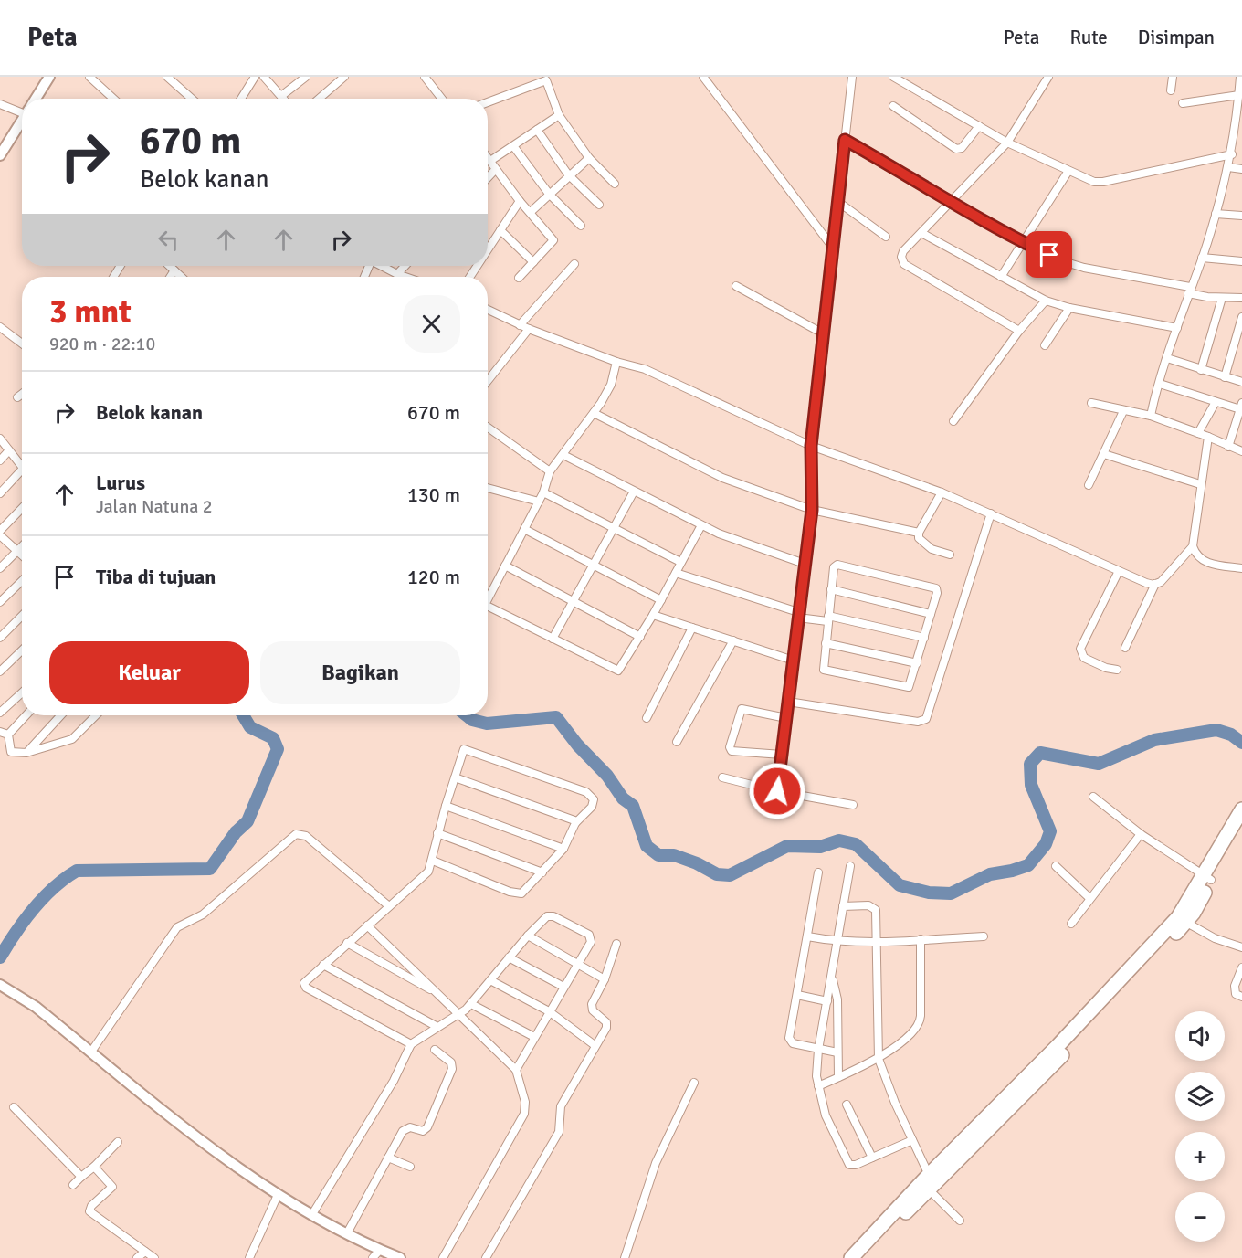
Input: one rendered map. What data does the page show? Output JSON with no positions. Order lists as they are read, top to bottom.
{
  "page": {
    "header": "Peta",
    "nav": ["Peta", "Rute", "Disimpan"],
    "turn": ["670 m", "Belok kanan"],
    "heading": ["3 mnt", "920 m · 22:10"],
    "list": [
      {
        "name": "Belok kanan",
        "value": "670 m"
      },
      {
        "name": "Lurus",
        "note": "Jalan Natuna 2",
        "value": "130 m"
      },
      {
        "name": "Tiba di tujuan",
        "value": "120 m"
      }
    ],
    "buttons": ["Keluar", "Bagikan"],
    "map_buttons": ["+", "−"]
  }
}
